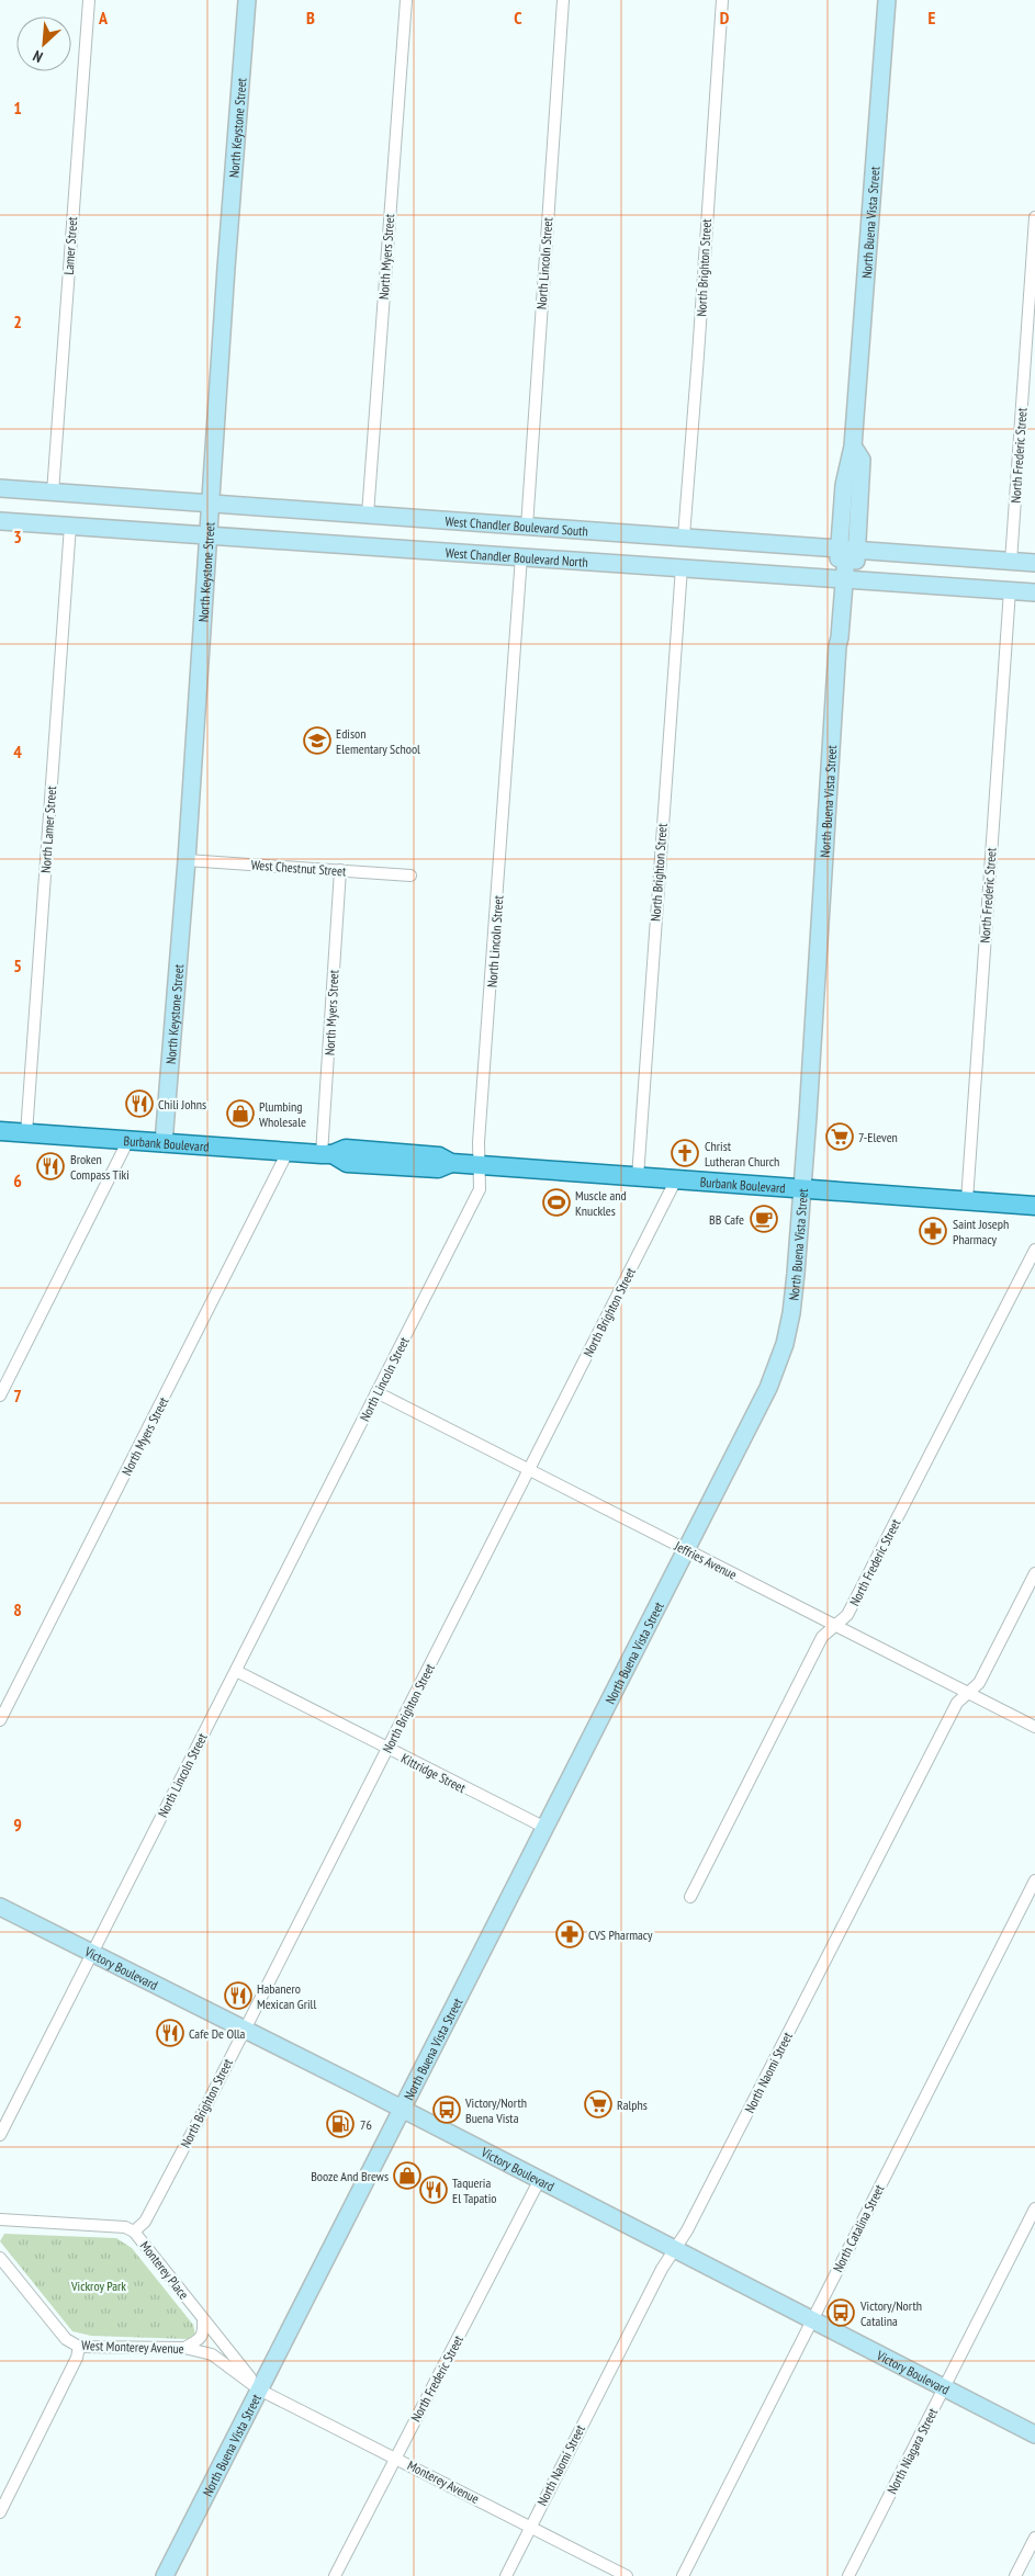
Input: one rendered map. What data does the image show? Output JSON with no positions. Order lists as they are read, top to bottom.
{
  "streets": {
    "main road": [
      "North Keystone Street",
      "North Buena Vista Street",
      "West Chandler Boulevard South",
      "West Chandler Boulevard North",
      "Burbank Boulevard",
      "Victory Boulevard"
    ],
    "street": [
      "Lamer Street",
      "North Myers Street",
      "North Lincoln Street",
      "North Brighton Street",
      "North Frederic Street",
      "North Lamer Street",
      "West Chestnut Street",
      "Jeffries Avenue",
      "Kittridge Street",
      "North Naomi Street",
      "North Catalina Street",
      "Monterey Place",
      "West Monterey Avenue",
      "North Niagara Street",
      "Monterey Avenue"
    ]
  },
  "crossings": [
    ["North Keystone Street", "West Chandler Boulevard South"],
    ["North Keystone Street", "West Chandler Boulevard North"],
    ["North Keystone Street", "West Chestnut Street"],
    ["North Keystone Street", "Burbank Boulevard"],
    ["North Buena Vista Street", "West Chandler Boulevard South"],
    ["North Buena Vista Street", "West Chandler Boulevard North"],
    ["North Buena Vista Street", "Burbank Boulevard"],
    ["North Buena Vista Street", "Jeffries Avenue"],
    ["North Buena Vista Street", "Kittridge Street"],
    ["North Buena Vista Street", "Victory Boulevard"],
    ["North Buena Vista Street", "Monterey Place"],
    ["North Buena Vista Street", "West Monterey Avenue"],
    ["North Buena Vista Street", "Monterey Avenue"],
    ["Lamer Street", "West Chandler Boulevard South"],
    ["North Myers Street", "West Chandler Boulevard South"],
    ["North Myers Street", "West Chestnut Street"],
    ["North Myers Street", "Burbank Boulevard"],
    ["North Lincoln Street", "West Chandler Boulevard South"],
    ["North Lincoln Street", "West Chandler Boulevard North"],
    ["North Lincoln Street", "Burbank Boulevard"],
    ["North Lincoln Street", "Jeffries Avenue"],
    ["North Lincoln Street", "Kittridge Street"],
    ["North Lincoln Street", "Victory Boulevard"],
    ["North Brighton Street", "West Chandler Boulevard South"],
    ["North Brighton Street", "West Chandler Boulevard North"],
    ["North Brighton Street", "Burbank Boulevard"],
    ["North Brighton Street", "Jeffries Avenue"],
    ["North Brighton Street", "Kittridge Street"],
    ["North Brighton Street", "Victory Boulevard"],
    ["North Brighton Street", "Monterey Place"],
    ["North Frederic Street", "West Chandler Boulevard South"],
    ["North Frederic Street", "West Chandler Boulevard North"],
    ["North Frederic Street", "Burbank Boulevard"],
    ["North Frederic Street", "Jeffries Avenue"],
    ["North Frederic Street", "Victory Boulevard"],
    ["North Frederic Street", "Monterey Avenue"],
    ["West Chandler Boulevard North", "North Lamer Street"],
    ["North Lamer Street", "Burbank Boulevard"],
    ["Jeffries Avenue", "North Naomi Street"],
    ["Victory Boulevard", "North Naomi Street"],
    ["Victory Boulevard", "North Catalina Street"],
    ["Victory Boulevard", "North Niagara Street"],
    ["North Naomi Street", "Monterey Avenue"],
    ["Monterey Place", "West Monterey Avenue"],
    ["Monterey Place", "Monterey Avenue"],
    ["West Monterey Avenue", "Monterey Avenue"]
  ],
  "parks": ["Vickroy Park"],
  "places": {
    "school or university": ["Edison Elementary School"],
    "restaurant": [
      "Chili Johns",
      "Broken Compass Tiki",
      "Habanero Mexican Grill",
      "Cafe De Olla",
      "Taqueria El Tapatio"
    ],
    "shop": ["Plumbing Wholesale", "Booze And Brews"],
    "supermarket": ["7-Eleven", "Ralphs"],
    "church": ["Christ Lutheran Church"],
    "sports": ["Muscle and Knuckles"],
    "cafe": ["BB Cafe"],
    "pharmacy": ["Saint Joseph Pharmacy", "CVS Pharmacy"],
    "bus stop": ["Victory/North Buena Vista", "Victory/North Catalina"],
    "fuel station": ["76"]
  },
  "north": "bottom left",
  "grid": {
    "columns": [
      "A",
      "B",
      "C",
      "D",
      "E"
    ],
    "rows": [
      "1",
      "2",
      "3",
      "4",
      "5",
      "6",
      "7",
      "8",
      "9"
    ]
  }
}
